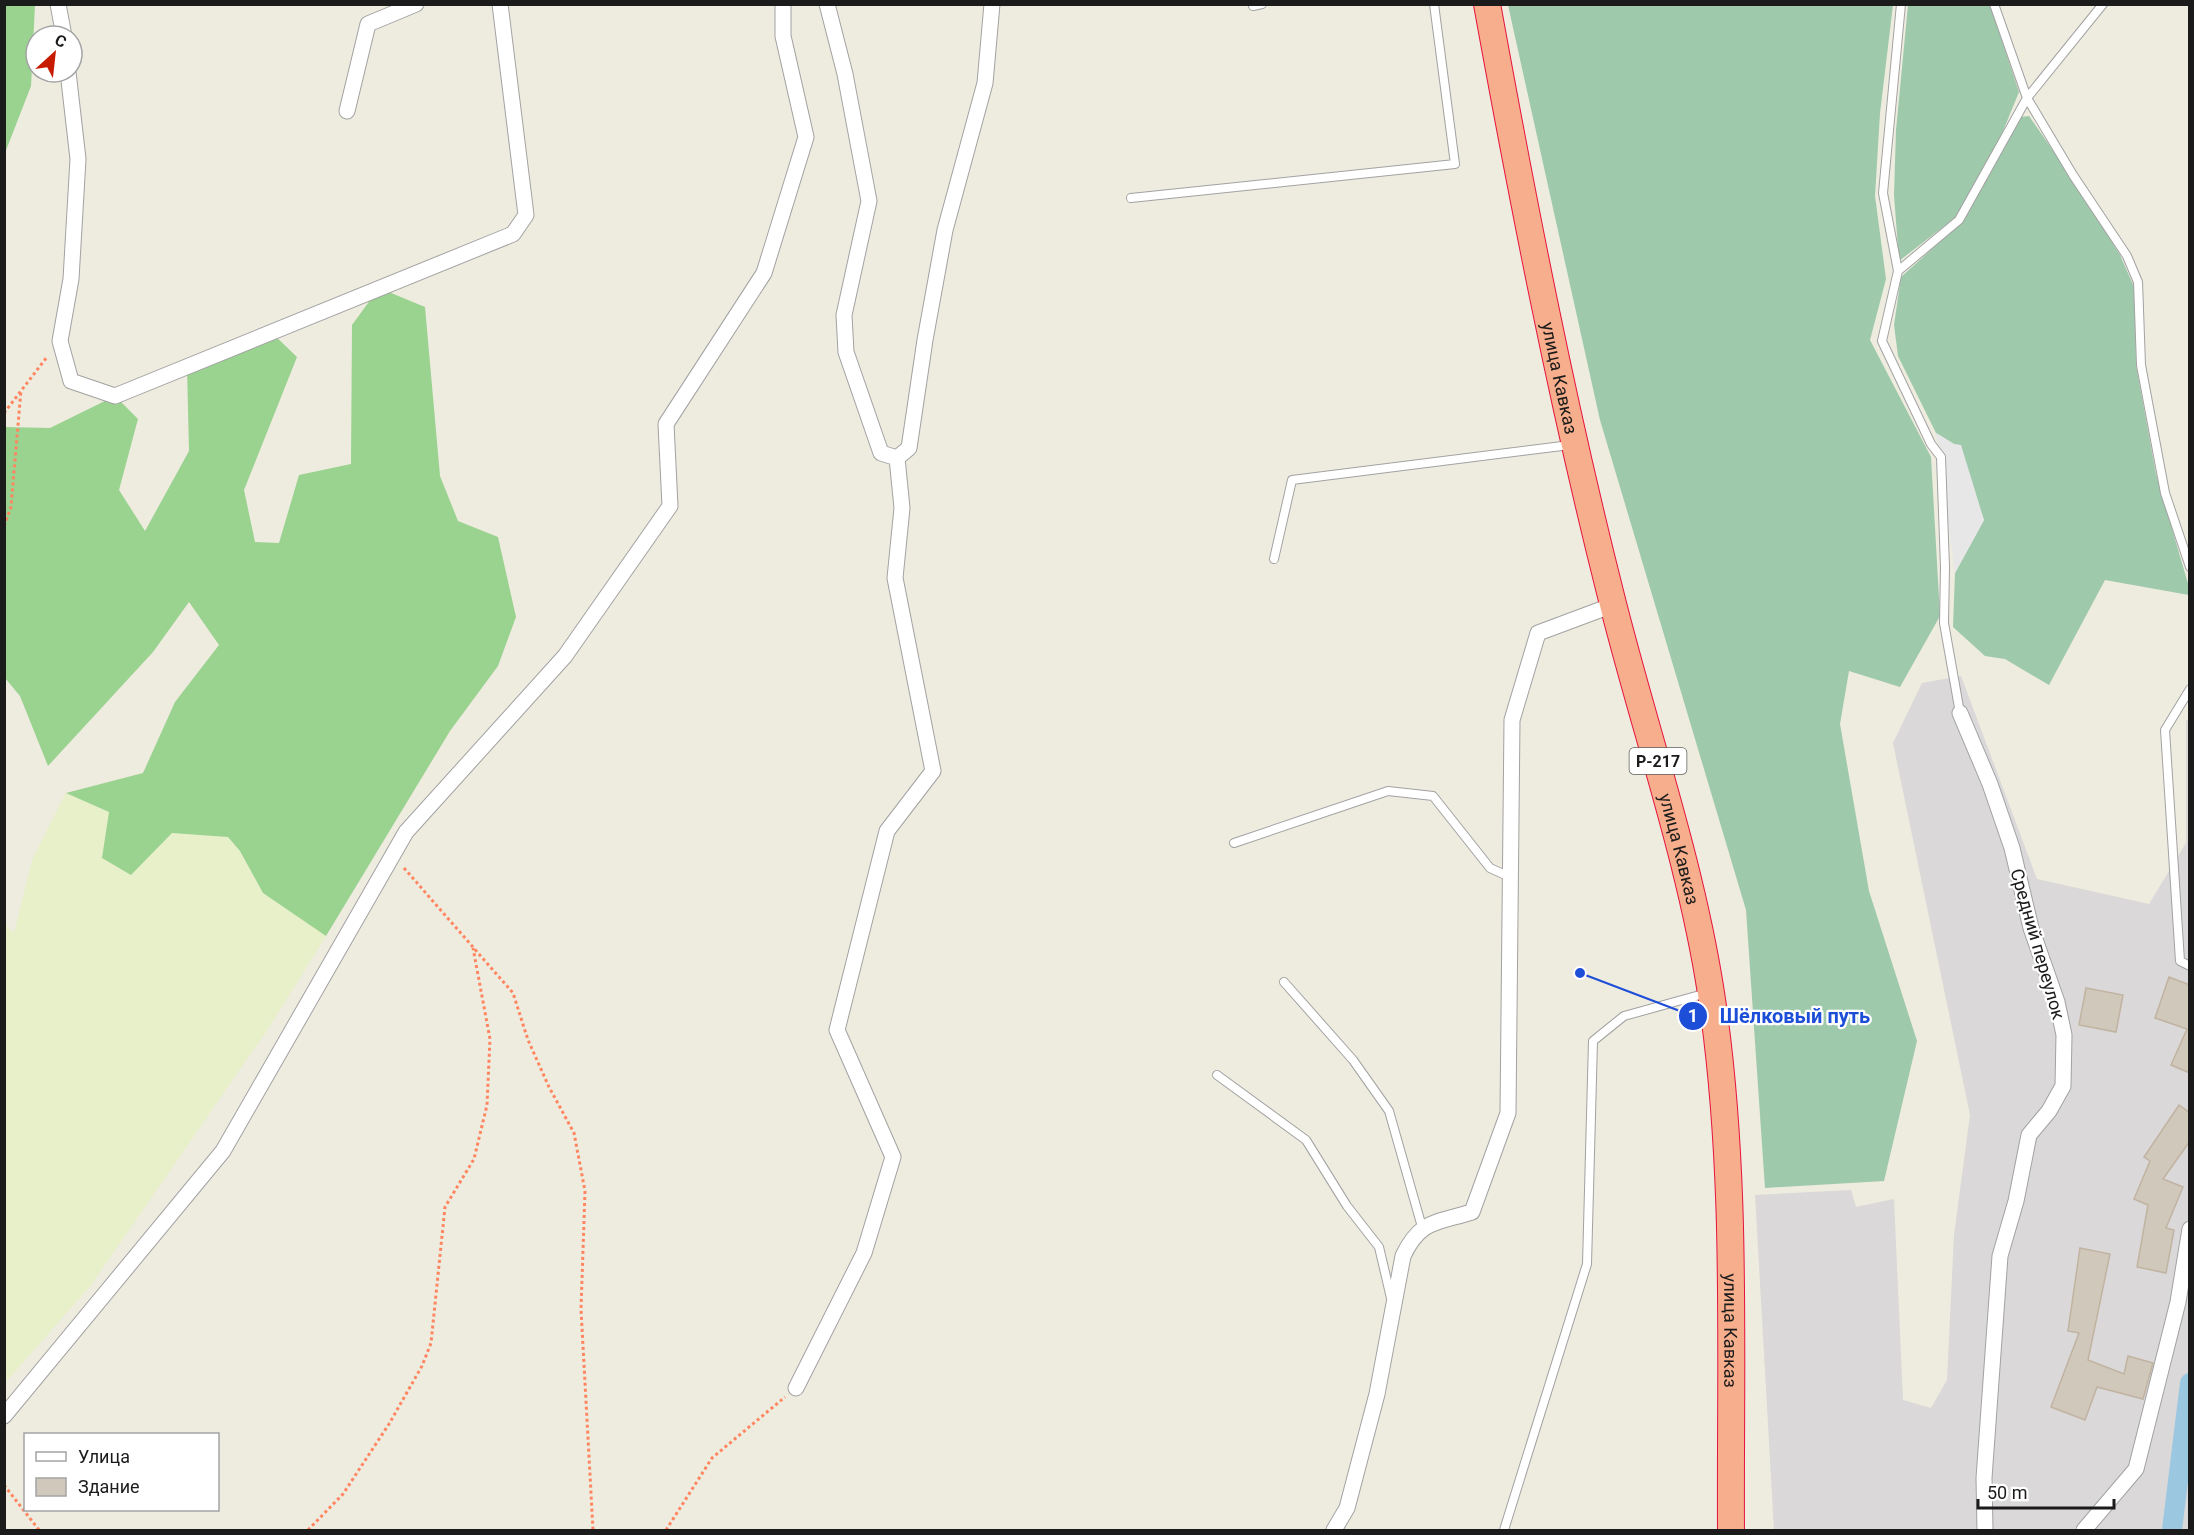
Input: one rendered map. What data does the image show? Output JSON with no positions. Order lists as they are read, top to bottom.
{
  "streets": {
    "highway": ["улица Кавказ", "Р-217"],
    "street": ["Средний переулок"]
  },
  "places": ["Шёлковый путь"],
  "legend": ["Улица", "Здание"],
  "scale_bar": "50 m",
  "north": "top right"
}
